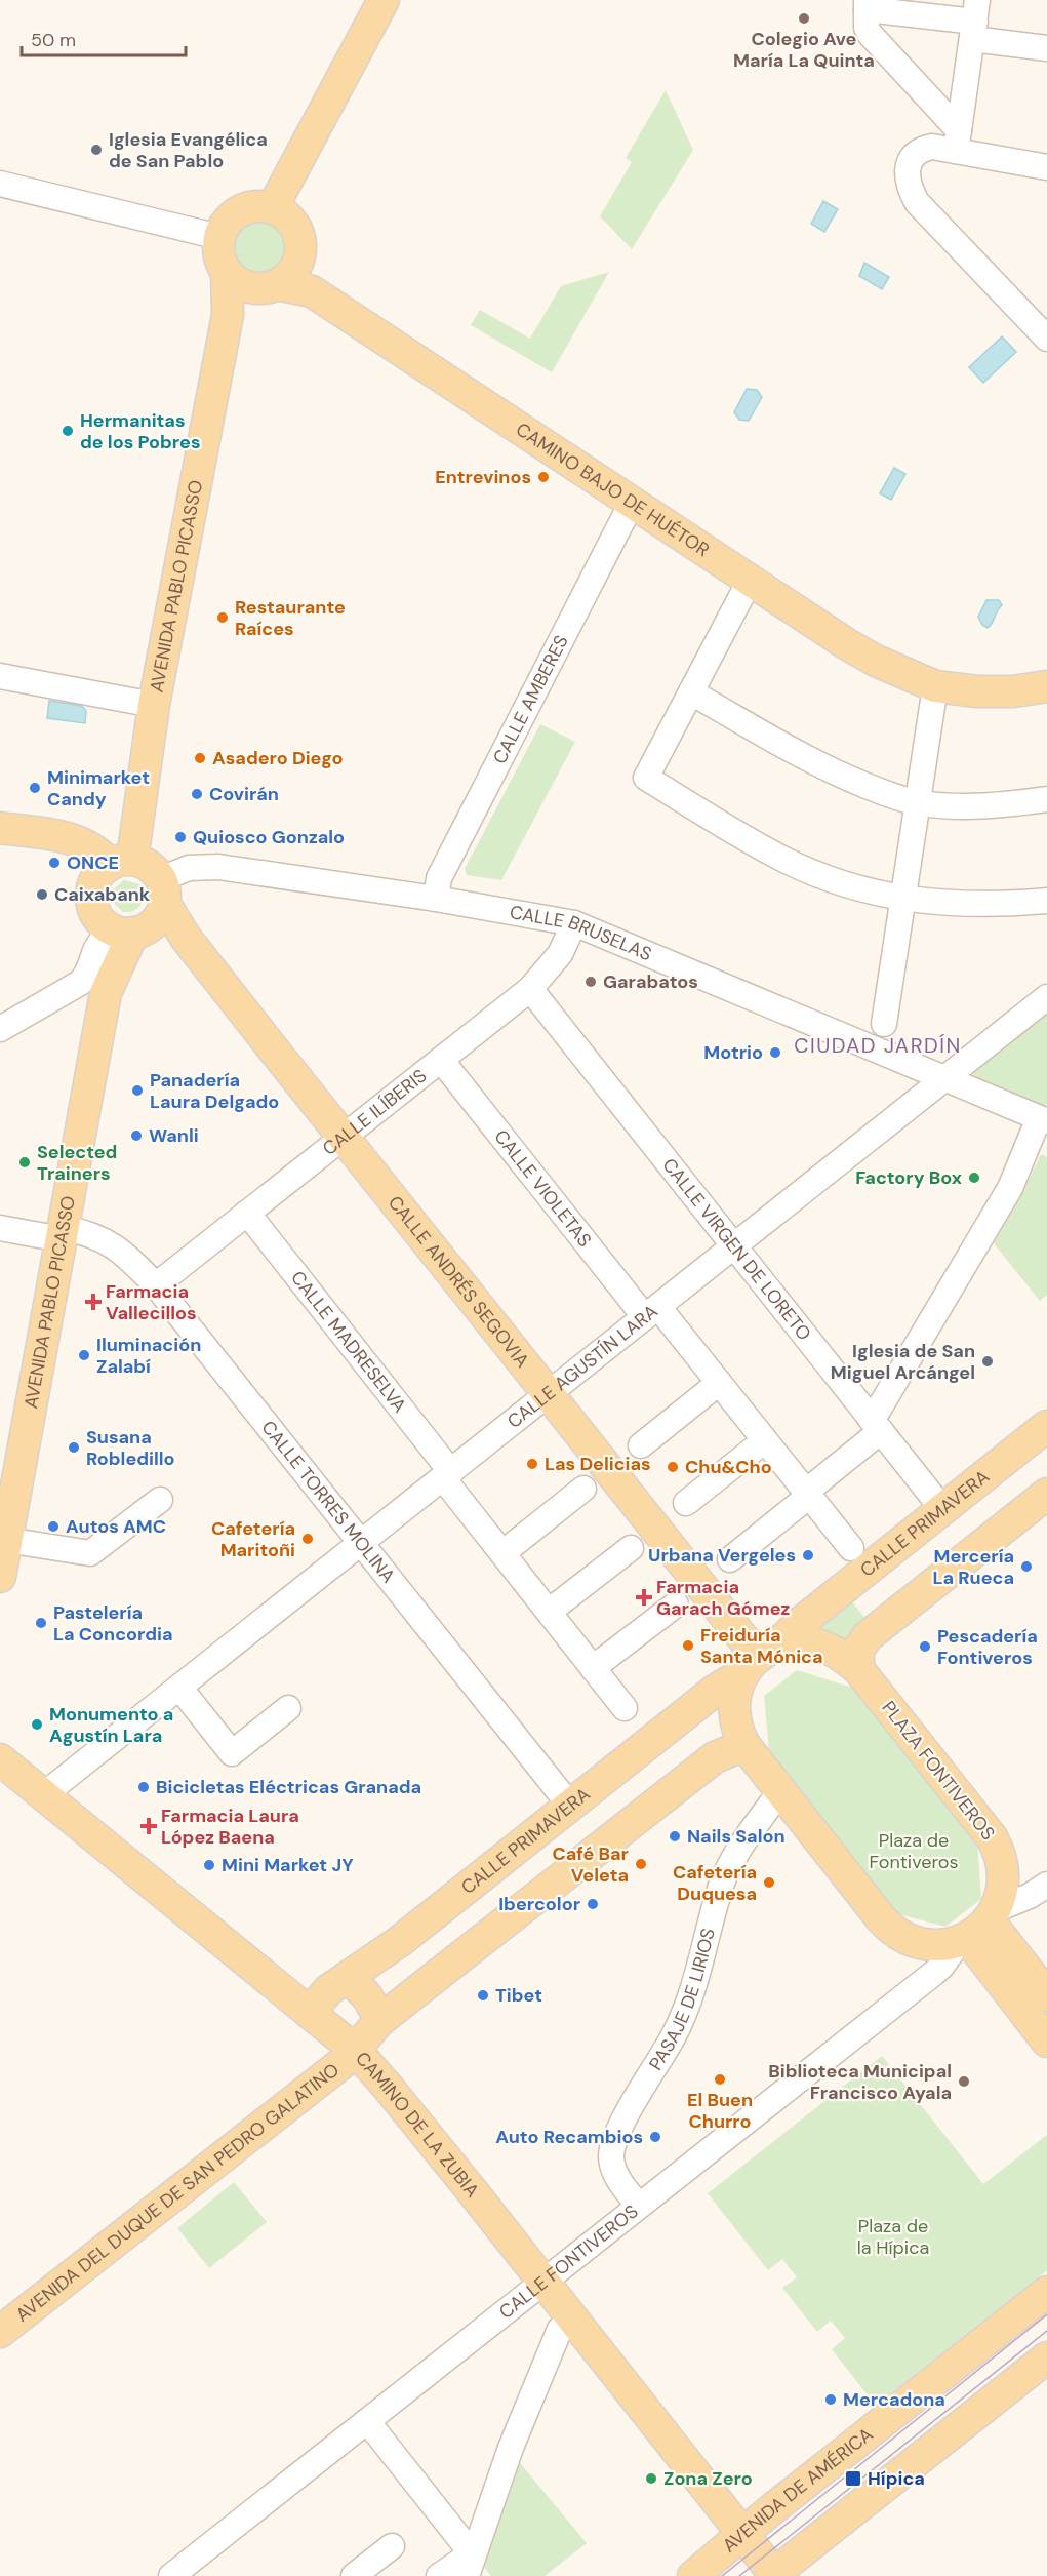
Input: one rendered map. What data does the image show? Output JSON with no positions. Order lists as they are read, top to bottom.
{
  "streets": {
    "main road": [
      "CAMINO BAJO DE HUÉTOR",
      "AVENIDA PABLO PICASSO",
      "CALLE ANDRÉS SEGOVIA",
      "CALLE PRIMAVERA",
      "PLAZA FONTIVEROS",
      "CAMINO DE LA ZUBIA",
      "AVENIDA DEL DUQUE DE SAN PEDRO GALATINO",
      "AVENIDA DE AMÉRICA"
    ],
    "street": [
      "CALLE AMBERES",
      "CALLE BRUSELAS",
      "CALLE ILÍBERIS",
      "CALLE VIOLETAS",
      "CALLE VIRGEN DE LORETO",
      "CALLE MADRESELVA",
      "CALLE AGUSTÍN LARA",
      "CALLE TORRES MOLINA",
      "PASAJE DE LIRIOS",
      "CALLE FONTIVEROS"
    ]
  },
  "crossings": [
    ["CAMINO BAJO DE HUÉTOR", "AVENIDA PABLO PICASSO"],
    ["CAMINO BAJO DE HUÉTOR", "CALLE AMBERES"],
    ["AVENIDA PABLO PICASSO", "CALLE BRUSELAS"],
    ["AVENIDA PABLO PICASSO", "CALLE ANDRÉS SEGOVIA"],
    ["AVENIDA PABLO PICASSO", "CALLE TORRES MOLINA"],
    ["CALLE AMBERES", "CALLE BRUSELAS"],
    ["CALLE BRUSELAS", "CALLE ILÍBERIS"],
    ["CALLE BRUSELAS", "CALLE ANDRÉS SEGOVIA"],
    ["CALLE BRUSELAS", "CALLE AGUSTÍN LARA"],
    ["CALLE ILÍBERIS", "CALLE VIOLETAS"],
    ["CALLE ILÍBERIS", "CALLE VIRGEN DE LORETO"],
    ["CALLE ILÍBERIS", "CALLE ANDRÉS SEGOVIA"],
    ["CALLE ILÍBERIS", "CALLE MADRESELVA"],
    ["CALLE ILÍBERIS", "CALLE TORRES MOLINA"],
    ["CALLE VIOLETAS", "CALLE AGUSTÍN LARA"],
    ["CALLE VIRGEN DE LORETO", "CALLE AGUSTÍN LARA"],
    ["CALLE VIRGEN DE LORETO", "CALLE PRIMAVERA"],
    ["CALLE ANDRÉS SEGOVIA", "CALLE AGUSTÍN LARA"],
    ["CALLE ANDRÉS SEGOVIA", "CALLE PRIMAVERA"],
    ["CALLE ANDRÉS SEGOVIA", "PLAZA FONTIVEROS"],
    ["CALLE MADRESELVA", "CALLE AGUSTÍN LARA"],
    ["CALLE AGUSTÍN LARA", "CALLE TORRES MOLINA"],
    ["CALLE AGUSTÍN LARA", "CAMINO DE LA ZUBIA"],
    ["CALLE TORRES MOLINA", "CALLE PRIMAVERA"],
    ["CALLE PRIMAVERA", "PLAZA FONTIVEROS"],
    ["CALLE PRIMAVERA", "CAMINO DE LA ZUBIA"],
    ["PLAZA FONTIVEROS", "CALLE FONTIVEROS"],
    ["PASAJE DE LIRIOS", "CALLE FONTIVEROS"],
    ["CAMINO DE LA ZUBIA", "AVENIDA DEL DUQUE DE SAN PEDRO GALATINO"],
    ["CAMINO DE LA ZUBIA", "CALLE FONTIVEROS"],
    ["CAMINO DE LA ZUBIA", "AVENIDA DE AMÉRICA"]
  ],
  "districts": ["CIUDAD JARDÍN"],
  "parks": ["Plaza de Fontiveros", "Plaza de la Hípica"],
  "places": {
    "other": [
      "Colegio Ave María La Quinta",
      "Iglesia Evangélica de San Pablo",
      "Hermanitas de los Pobres",
      "Entrevinos",
      "Restaurante Raíces",
      "Asadero Diego",
      "Minimarket Candy",
      "Covirán",
      "Quiosco Gonzalo",
      "ONCE",
      "Caixabank",
      "Garabatos",
      "Motrio",
      "Panadería Laura Delgado",
      "Wanli",
      "Selected Trainers",
      "Factory Box",
      "Iluminación Zalabí",
      "Iglesia de San Miguel Arcángel",
      "Susana Robledillo",
      "Las Delicias",
      "Chu&Cho",
      "Autos AMC",
      "Cafetería Maritoñi",
      "Urbana Vergeles",
      "Mercería La Rueca",
      "Pastelería La Concordia",
      "Freiduría Santa Mónica",
      "Pescadería Fontiveros",
      "Monumento a Agustín Lara",
      "Bicicletas Eléctricas Granada",
      "Nails Salon",
      "Café Bar Veleta",
      "Mini Market JY",
      "Cafetería Duquesa",
      "Ibercolor",
      "Tibet",
      "El Buen Churro",
      "Biblioteca Municipal Francisco Ayala",
      "Auto Recambios",
      "Mercadona",
      "Zona Zero"
    ],
    "health": ["Farmacia Vallecillos", "Farmacia Garach Gómez", "Farmacia Laura López Baena"],
    "transit": ["Hípica"]
  },
  "scale_bar": "50 m"
}
